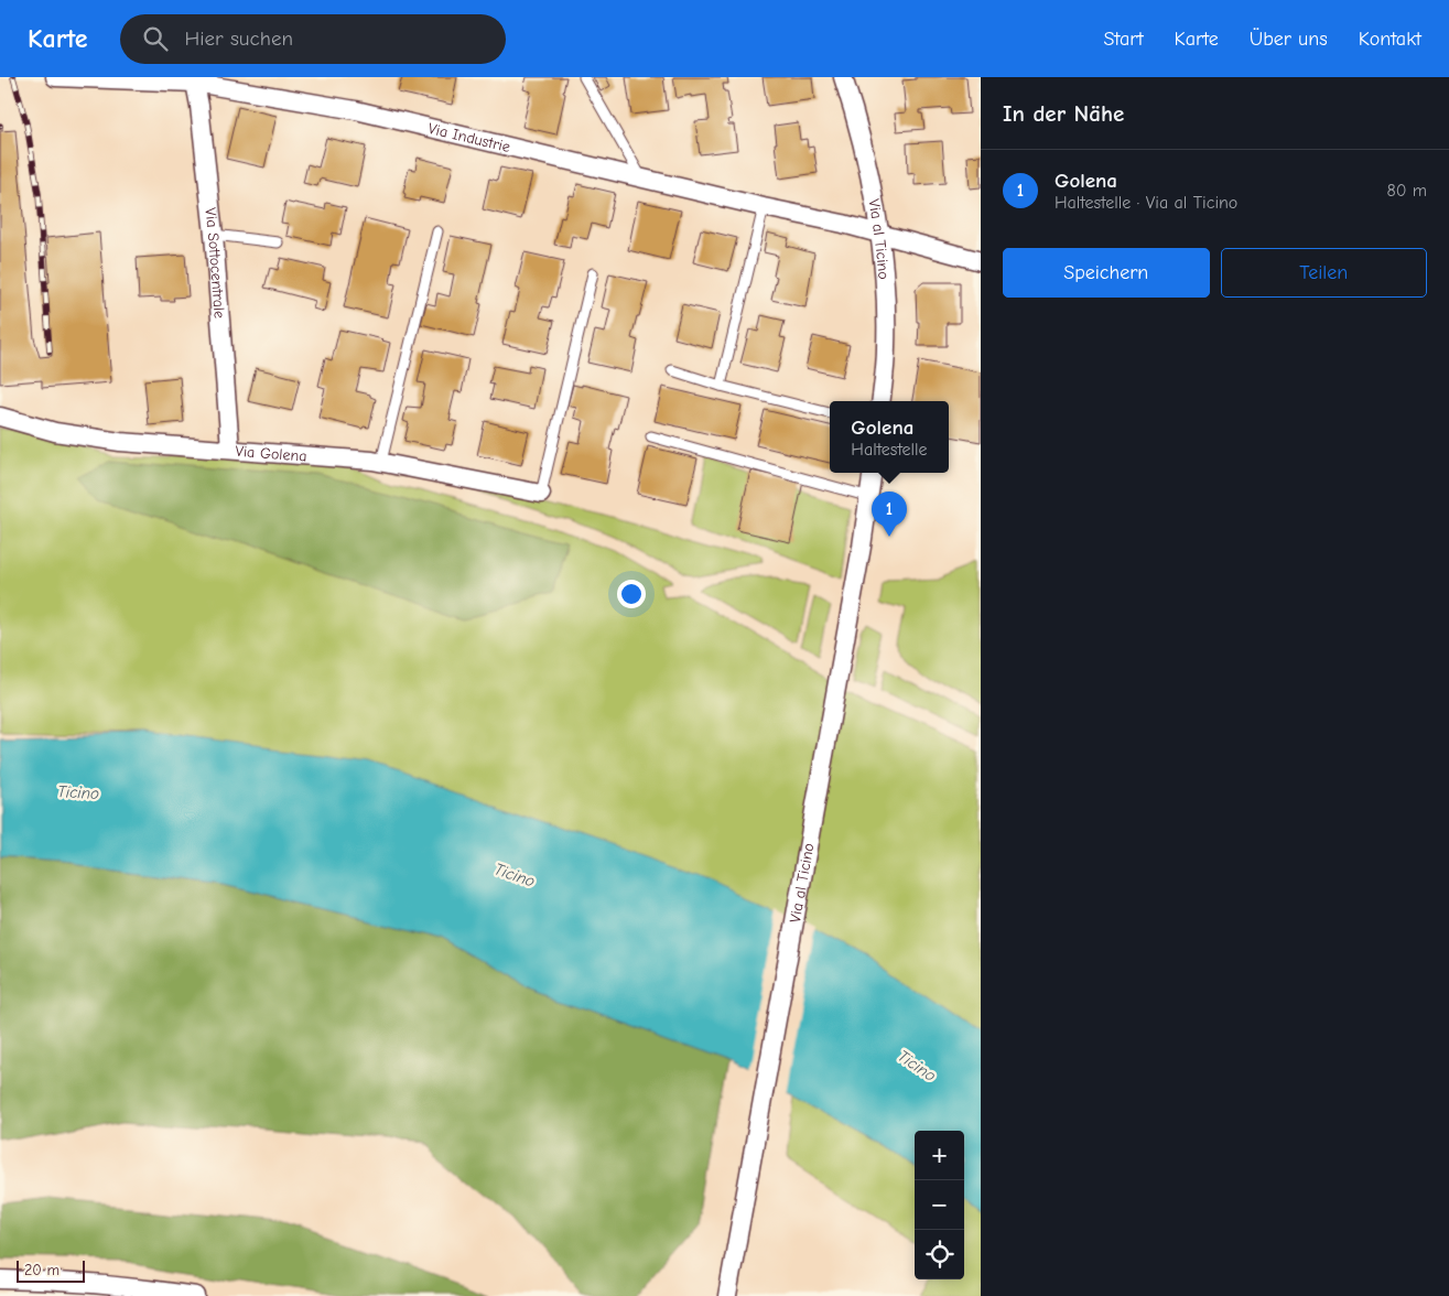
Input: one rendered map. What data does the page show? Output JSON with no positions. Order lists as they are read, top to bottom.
{
  "streets": {
    "street": [
      "Via Industrie",
      "Via al Ticino",
      "Via Sottocentrale",
      "Via Golena"
    ]
  },
  "crossings": [
    ["Via Industrie", "Via al Ticino"],
    ["Via Industrie", "Via Sottocentrale"],
    ["Via Sottocentrale", "Via Golena"]
  ],
  "water": ["Ticino"],
  "scale_bar": "20 m",
  "page": {
    "header": "Karte",
    "search": "Hier suchen",
    "nav": [
      "Start",
      "Karte",
      "Über uns",
      "Kontakt"
    ],
    "heading": "In der Nähe",
    "list": [
      {
        "mark": "1",
        "name": "Golena",
        "note": "Haltestelle · Via al Ticino",
        "value": "80 m"
      }
    ],
    "buttons": ["Speichern", "Teilen"],
    "popup": ["Golena", "Haltestelle"],
    "pins": "1",
    "map_buttons": ["+", "−"],
    "scale": "20 m"
  }
}
